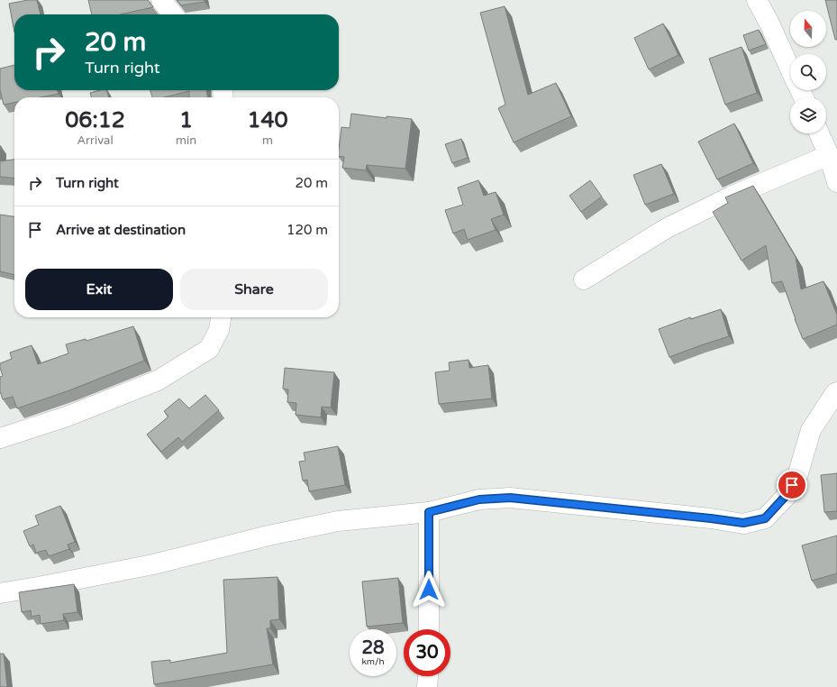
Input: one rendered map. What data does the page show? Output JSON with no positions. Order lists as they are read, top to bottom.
{
  "north": "top",
  "page": {
    "turn": ["20 m", "Turn right"],
    "eta": [
      "06:12",
      "Arrival",
      "1",
      "min",
      "140",
      "m"
    ],
    "list": [
      {
        "name": "Turn right",
        "value": "20 m"
      },
      {
        "name": "Arrive at destination",
        "value": "120 m"
      }
    ],
    "buttons": ["Exit", "Share"],
    "speed": "28 km/h",
    "limit": "30"
  }
}
